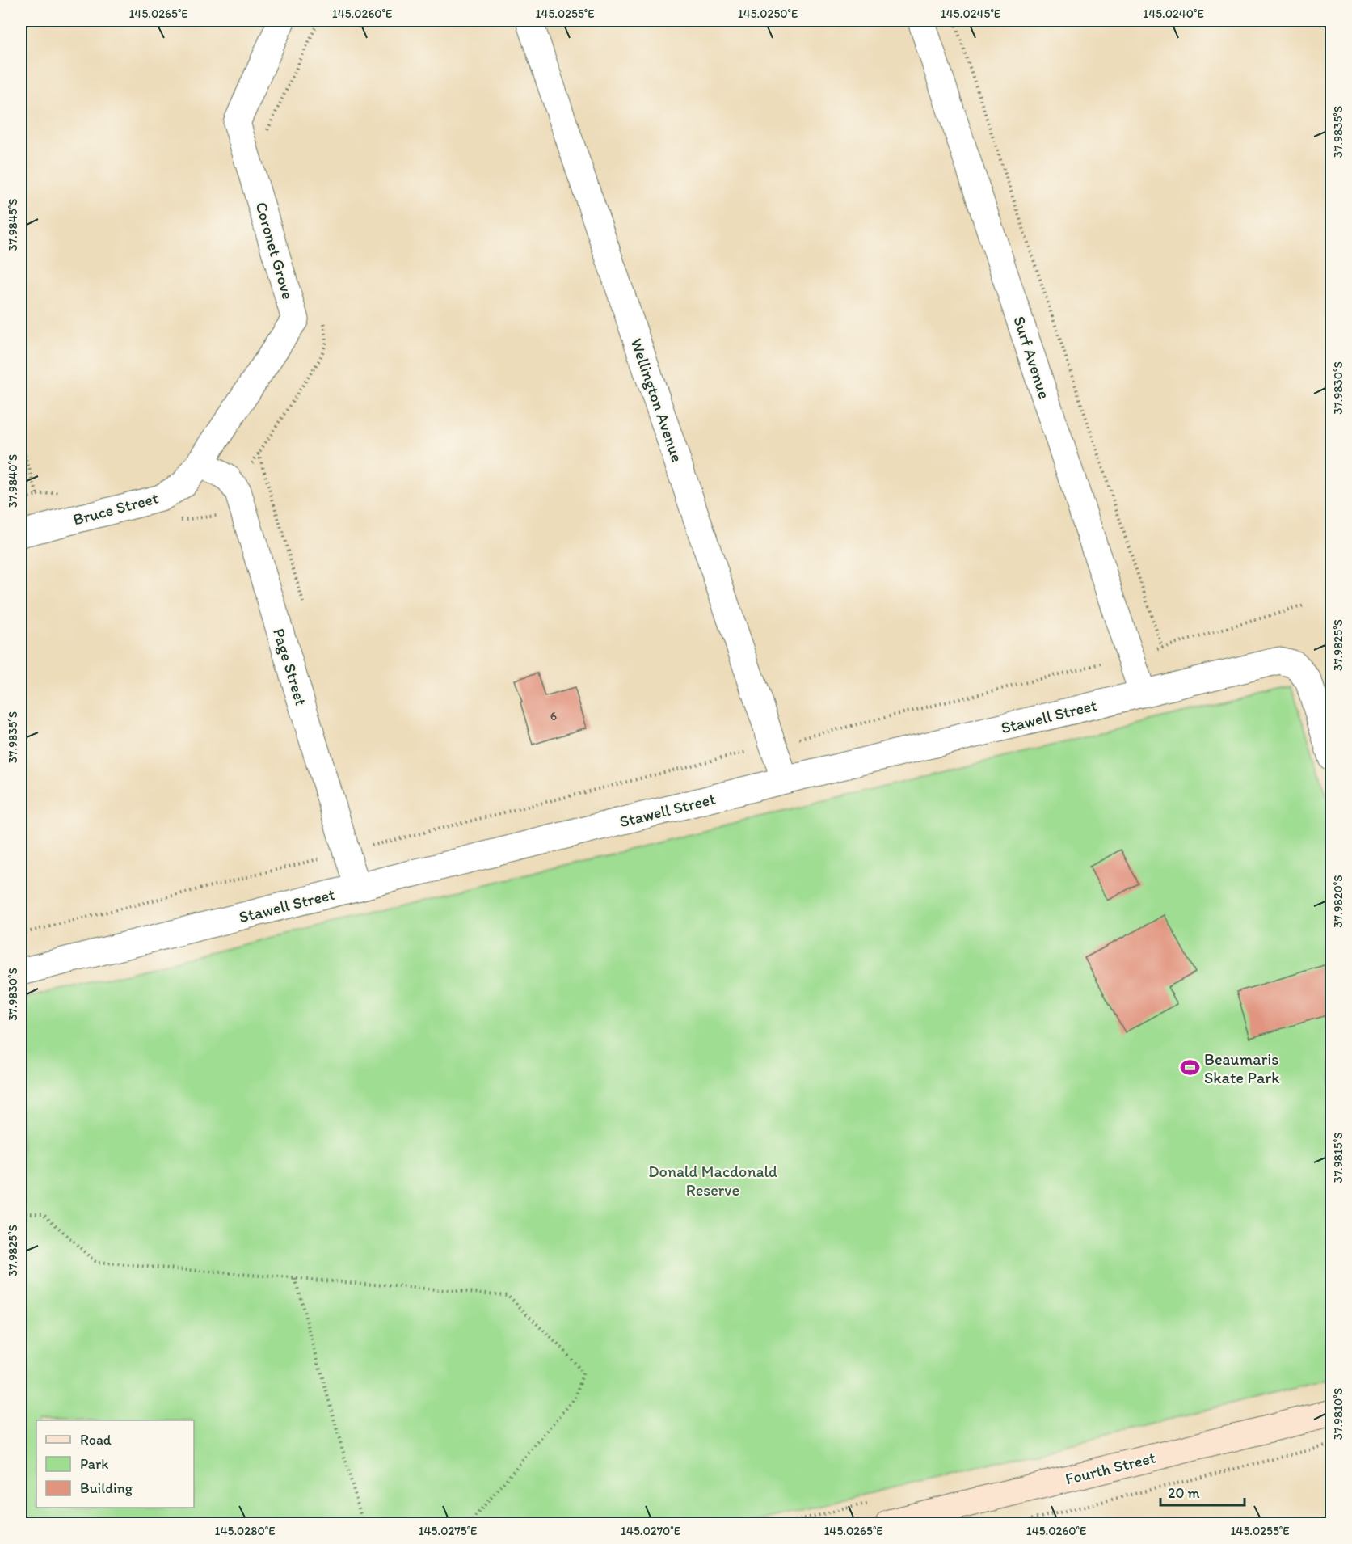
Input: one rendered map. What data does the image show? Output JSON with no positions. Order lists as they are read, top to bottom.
{
  "streets": {
    "street": [
      "Coronet Grove",
      "Surf Avenue",
      "Wellington Avenue",
      "Bruce Street",
      "Page Street",
      "Stawell Street",
      "Fourth Street"
    ]
  },
  "crossings": [
    ["Coronet Grove", "Bruce Street"],
    ["Surf Avenue", "Stawell Street"],
    ["Wellington Avenue", "Stawell Street"],
    ["Page Street", "Stawell Street"]
  ],
  "parks": ["Donald Macdonald Reserve"],
  "places": {
    "sports": ["Beaumaris Skate Park"]
  },
  "house_numbers": ["6"],
  "legend": ["Road", "Park", "Building"],
  "scale_bar": "20 m",
  "coordinates": [
    "145.0265°E",
    "145.0260°E",
    "145.0255°E",
    "145.0250°E",
    "145.0245°E",
    "145.0240°E",
    "37.9835°S",
    "37.9845°S",
    "37.9830°S",
    "37.9840°S",
    "37.9825°S",
    "37.9820°S",
    "37.9815°S",
    "37.9810°S",
    "145.0280°E",
    "145.0275°E",
    "145.0270°E"
  ]
}
